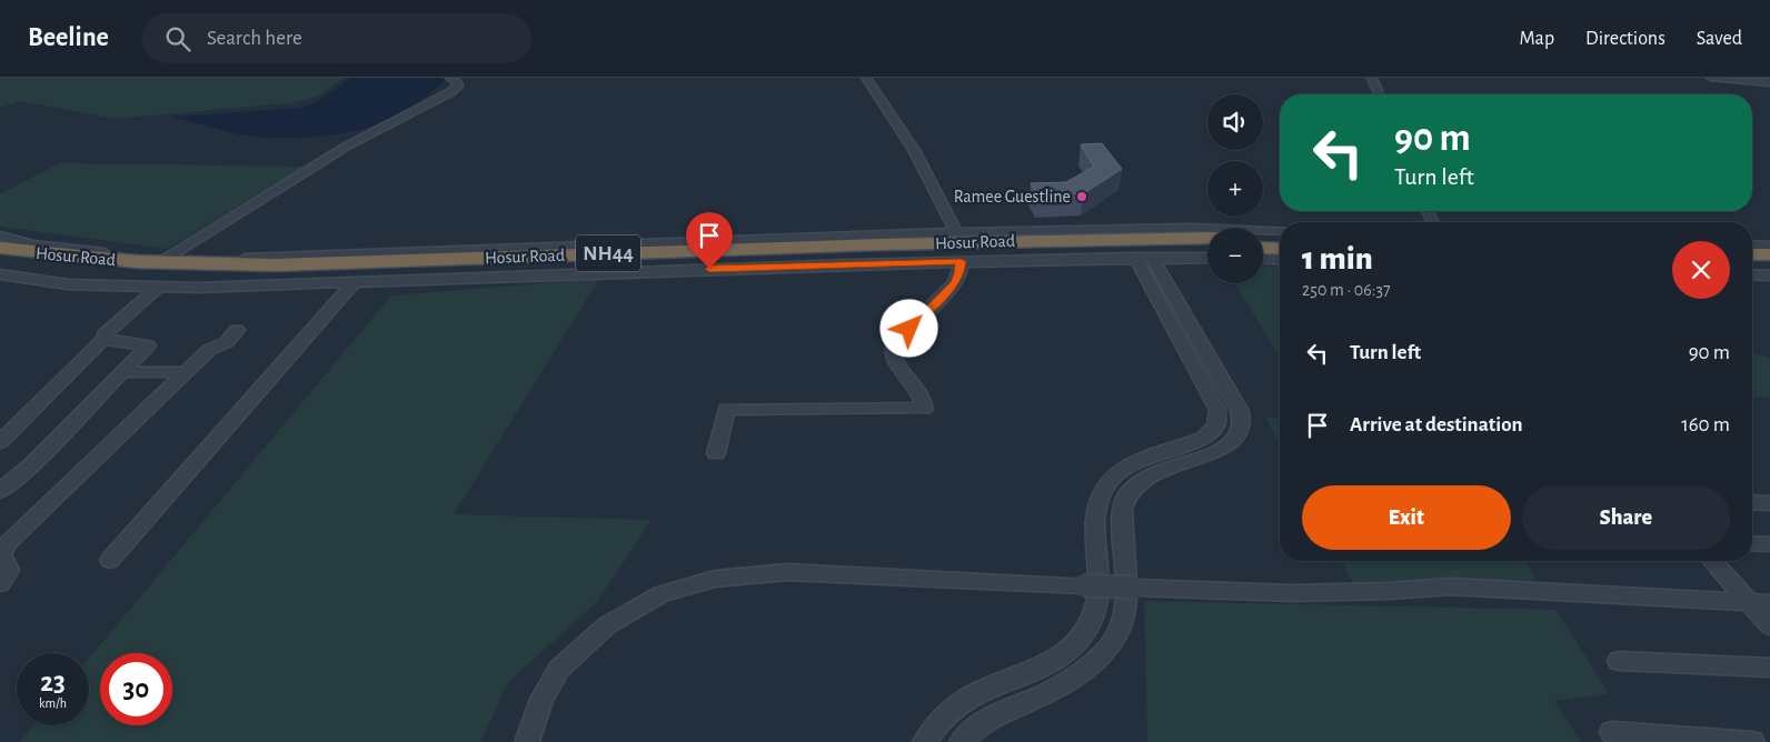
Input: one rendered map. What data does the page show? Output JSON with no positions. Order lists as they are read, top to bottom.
{
  "streets": {
    "highway": ["Hosur Road", "NH44"]
  },
  "places": ["Ramee Guestline"],
  "page": {
    "header": "Beeline",
    "search": "Search here",
    "nav": ["Map", "Directions", "Saved"],
    "map_buttons": ["+", "−"],
    "turn": ["90 m", "Turn left"],
    "heading": ["1 min", "250 m · 06:37"],
    "list": [
      {
        "name": "Turn left",
        "value": "90 m"
      },
      {
        "name": "Arrive at destination",
        "value": "160 m"
      }
    ],
    "buttons": ["Exit", "Share"],
    "speed": "23 km/h",
    "limit": "30"
  }
}
